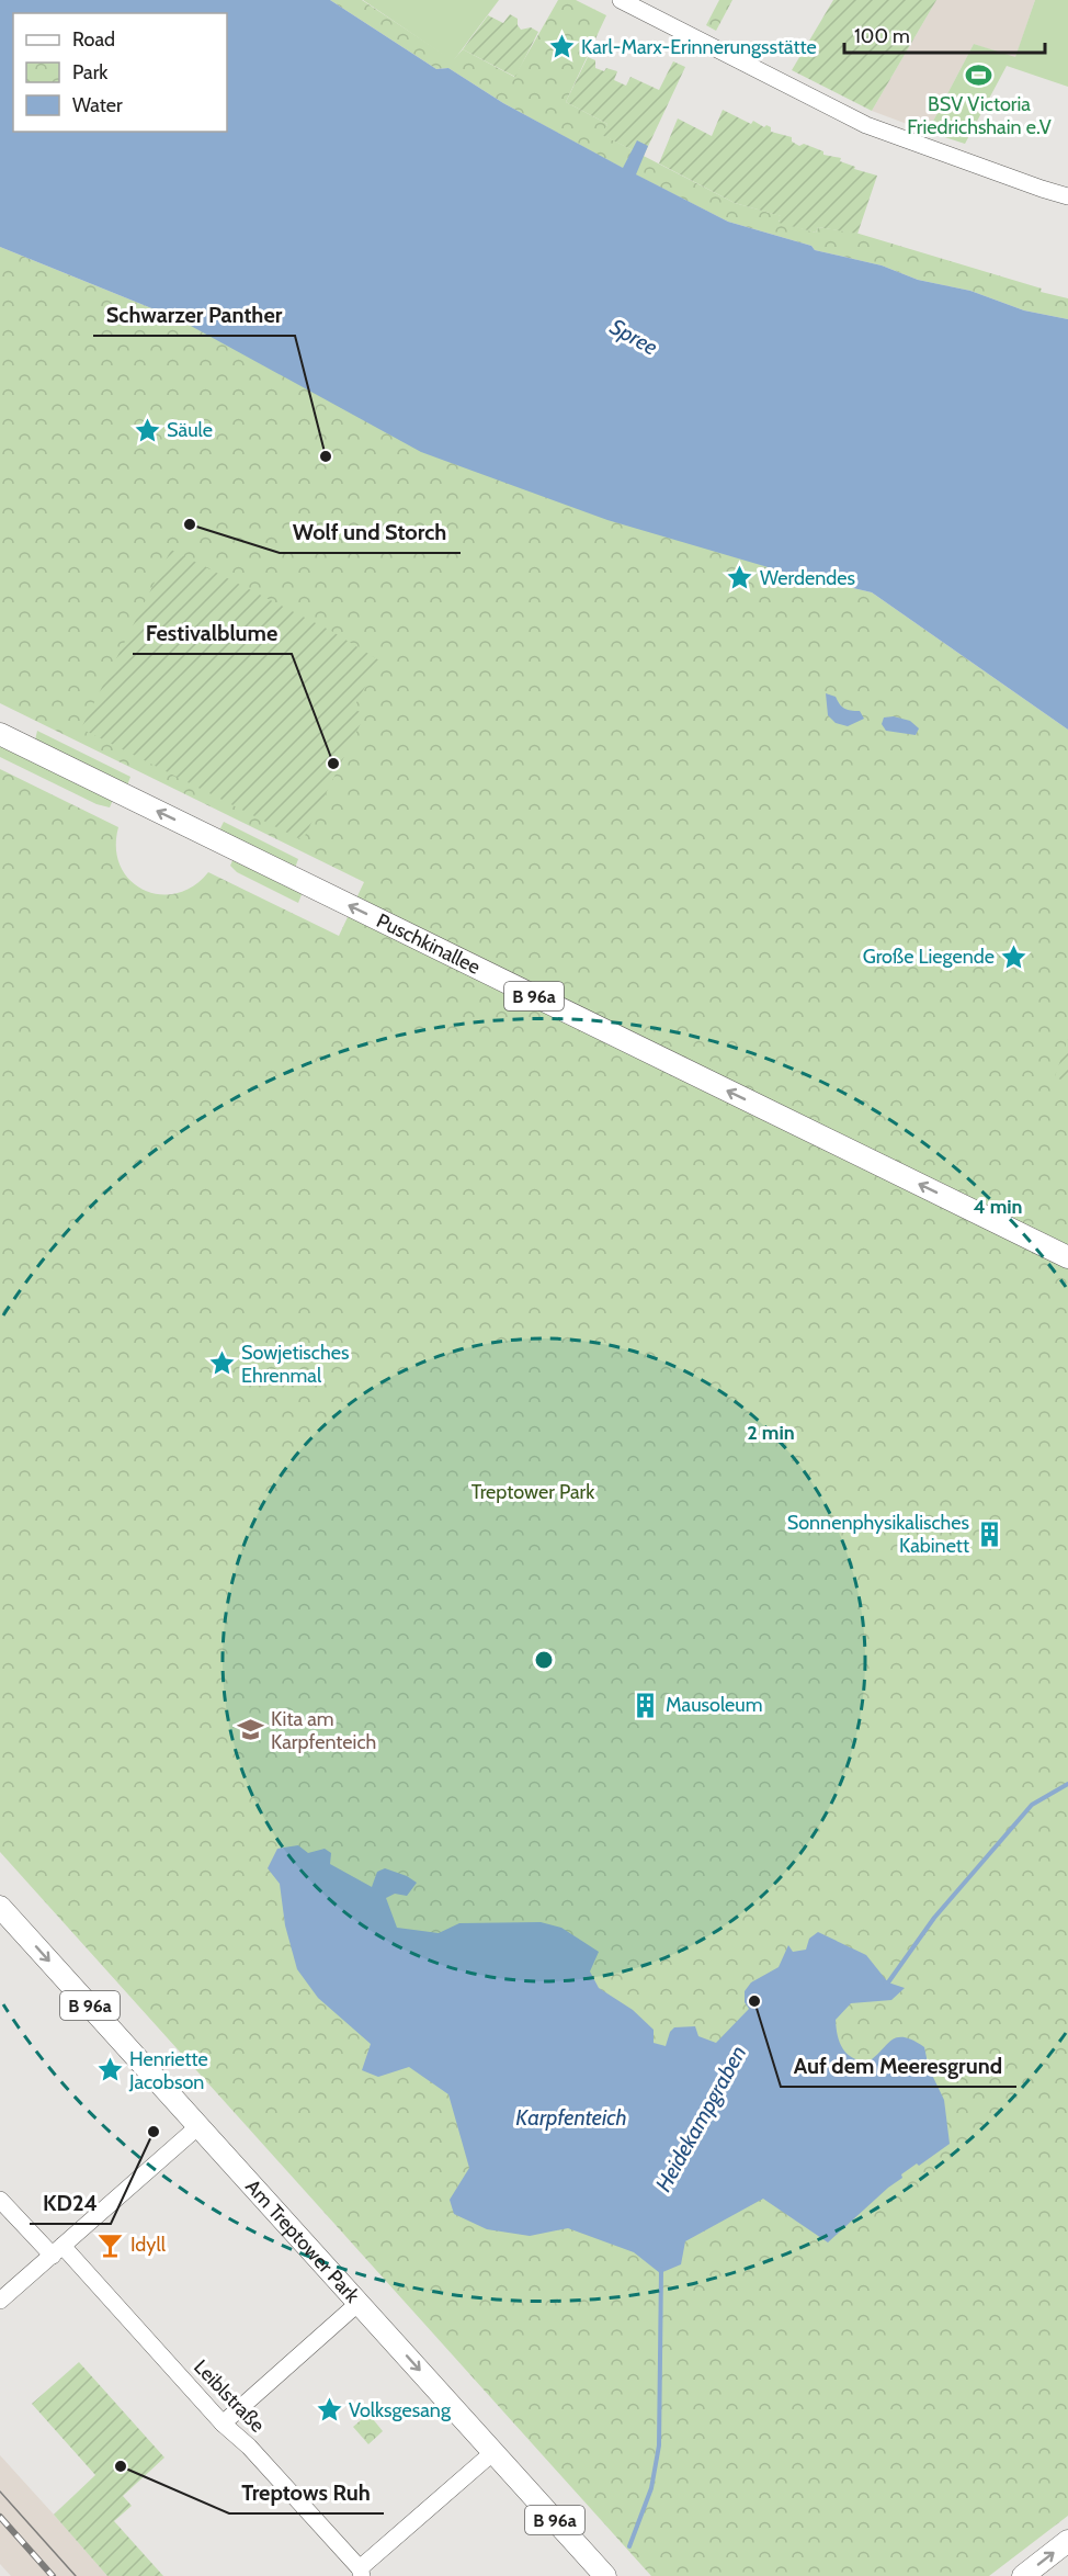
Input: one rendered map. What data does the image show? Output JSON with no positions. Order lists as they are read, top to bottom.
{
  "streets": {
    "main road": ["Puschkinallee", "B 96a", "Am Treptower Park"],
    "street": ["Leiblstraße"]
  },
  "one_way": ["Puschkinallee", "Am Treptower Park"],
  "water": ["Spree", "Karpfenteich", "Heidekampgraben"],
  "parks": ["Treptower Park"],
  "places": {
    "place": [
      "Karl-Marx-Erinnerungsstätte",
      "Säule",
      "Werdendes",
      "Große Liegende",
      "Sowjetisches Ehrenmal",
      "Henriette Jacobson",
      "Volksgesang"
    ],
    "sports": ["BSV Victoria Friedrichshain e.V"],
    "other": [
      "Schwarzer Panther",
      "Wolf und Storch",
      "Festivalblume",
      "Auf dem Meeresgrund",
      "KD24",
      "Treptows Ruh"
    ],
    "building": ["Sonnenphysikalisches Kabinett", "Mausoleum"],
    "school or university": ["Kita am Karpfenteich"],
    "bar": ["Idyll"]
  },
  "legend": ["Road", "Park", "Water"],
  "scale_bar": "100 m",
  "rings": ["4 min", "2 min"]
}
